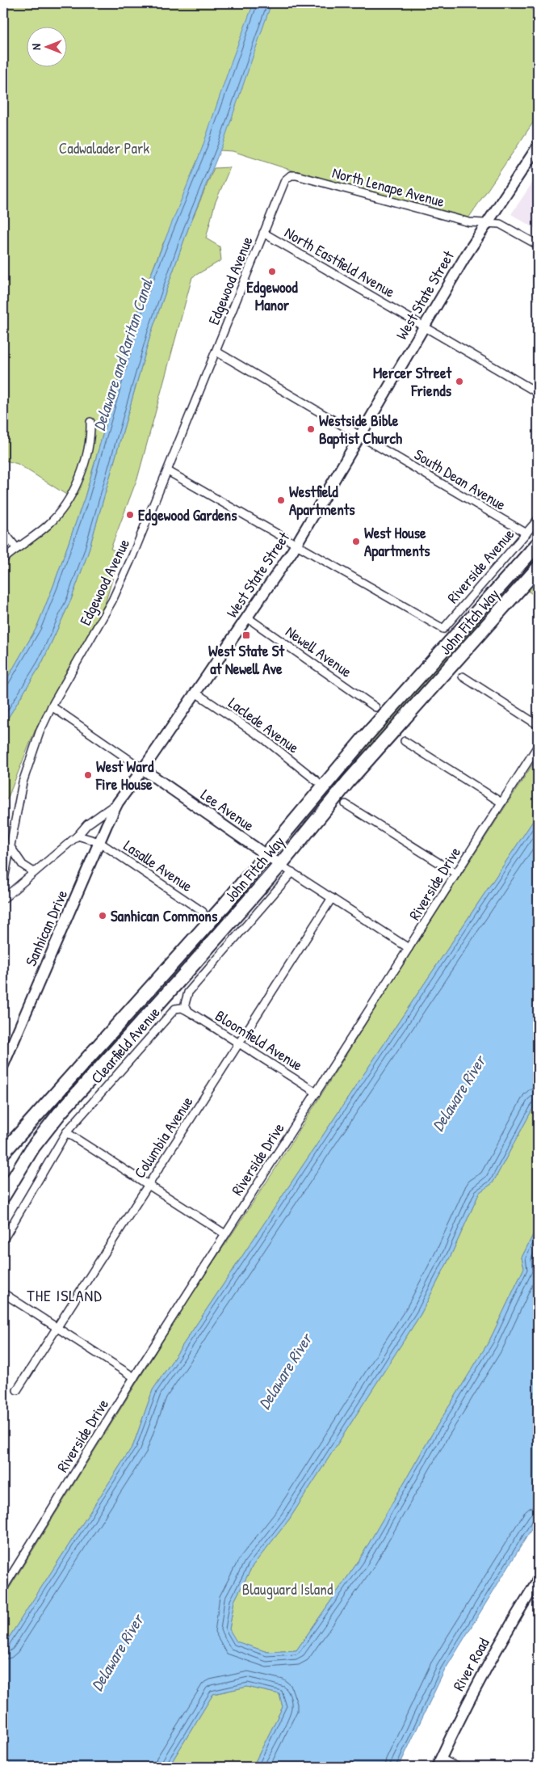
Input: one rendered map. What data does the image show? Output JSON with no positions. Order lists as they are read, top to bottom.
{
  "streets": {
    "highway": ["John Fitch Way"],
    "main road": [
      "West State Street",
      "Lee Avenue",
      "Sanhican Drive",
      "River Road"
    ],
    "street": [
      "North Lenape Avenue",
      "North Eastfield Avenue",
      "Edgewood Avenue",
      "South Dean Avenue",
      "Riverside Avenue",
      "Newell Avenue",
      "Laclede Avenue",
      "Lasalle Avenue",
      "Riverside Drive",
      "Bloomfield Avenue",
      "Clearfield Avenue",
      "Columbia Avenue"
    ]
  },
  "crossings": [
    ["North Lenape Avenue", "Edgewood Avenue"],
    ["North Lenape Avenue", "West State Street"],
    ["North Eastfield Avenue", "Edgewood Avenue"],
    ["North Eastfield Avenue", "West State Street"],
    ["Edgewood Avenue", "South Dean Avenue"],
    ["Edgewood Avenue", "Lee Avenue"],
    ["West State Street", "South Dean Avenue"],
    ["West State Street", "Riverside Avenue"],
    ["West State Street", "Newell Avenue"],
    ["West State Street", "Laclede Avenue"],
    ["West State Street", "Lee Avenue"],
    ["West State Street", "Sanhican Drive"],
    ["South Dean Avenue", "Riverside Avenue"],
    ["John Fitch Way", "Lee Avenue"],
    ["Lee Avenue", "Riverside Drive"],
    ["Lee Avenue", "Columbia Avenue"],
    ["Lasalle Avenue", "Sanhican Drive"],
    ["Riverside Drive", "Bloomfield Avenue"],
    ["Bloomfield Avenue", "Clearfield Avenue"],
    ["Bloomfield Avenue", "Columbia Avenue"]
  ],
  "districts": ["THE ISLAND"],
  "water": ["Delaware and Raritan Canal", "Delaware River"],
  "parks": ["Cadwalader Park", "Blauguard Island"],
  "places": {
    "other": [
      "Edgewood Manor",
      "Mercer Street Friends",
      "Westside Bible Baptist Church",
      "Westfield Apartments",
      "Edgewood Gardens",
      "West House Apartments",
      "West Ward Fire House",
      "Sanhican Commons"
    ],
    "transit": ["West State St at Newell Ave"]
  },
  "north": "left"
}
